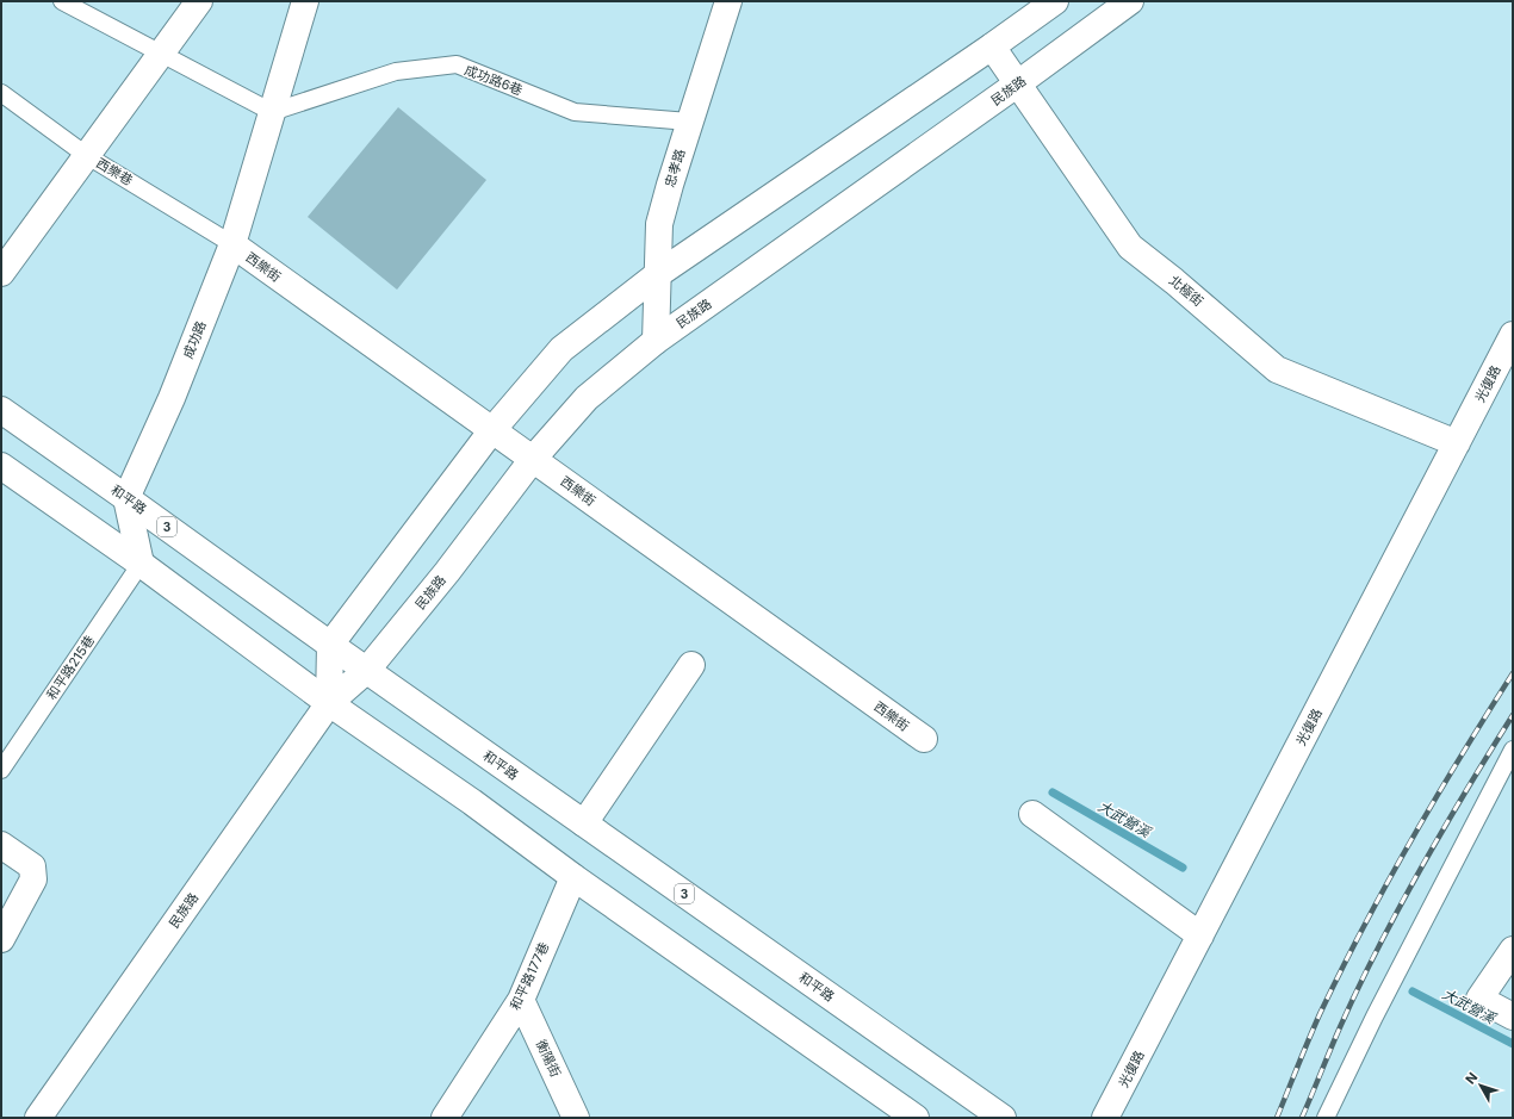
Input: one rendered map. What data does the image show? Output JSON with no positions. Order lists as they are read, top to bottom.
{
  "streets": {
    "street": [
      "民族路",
      "忠孝路",
      "西樂街",
      "北極街",
      "成功路",
      "光復路",
      "和平路",
      "3",
      "和平路177巷",
      "衡陽街"
    ],
    "lane": ["成功路6巷", "西樂巷", "和平路215巷"]
  },
  "crossings": [
    ["成功路6巷", "忠孝路"],
    ["成功路6巷", "成功路"],
    ["民族路", "忠孝路"],
    ["民族路", "西樂街"],
    ["民族路", "北極街"],
    ["民族路", "和平路"],
    ["西樂巷", "西樂街"],
    ["西樂巷", "成功路"],
    ["西樂街", "成功路"],
    ["北極街", "光復路"],
    ["成功路", "和平路"],
    ["和平路177巷", "衡陽街"]
  ],
  "water": ["大武營溪"],
  "north": "top left"
}
